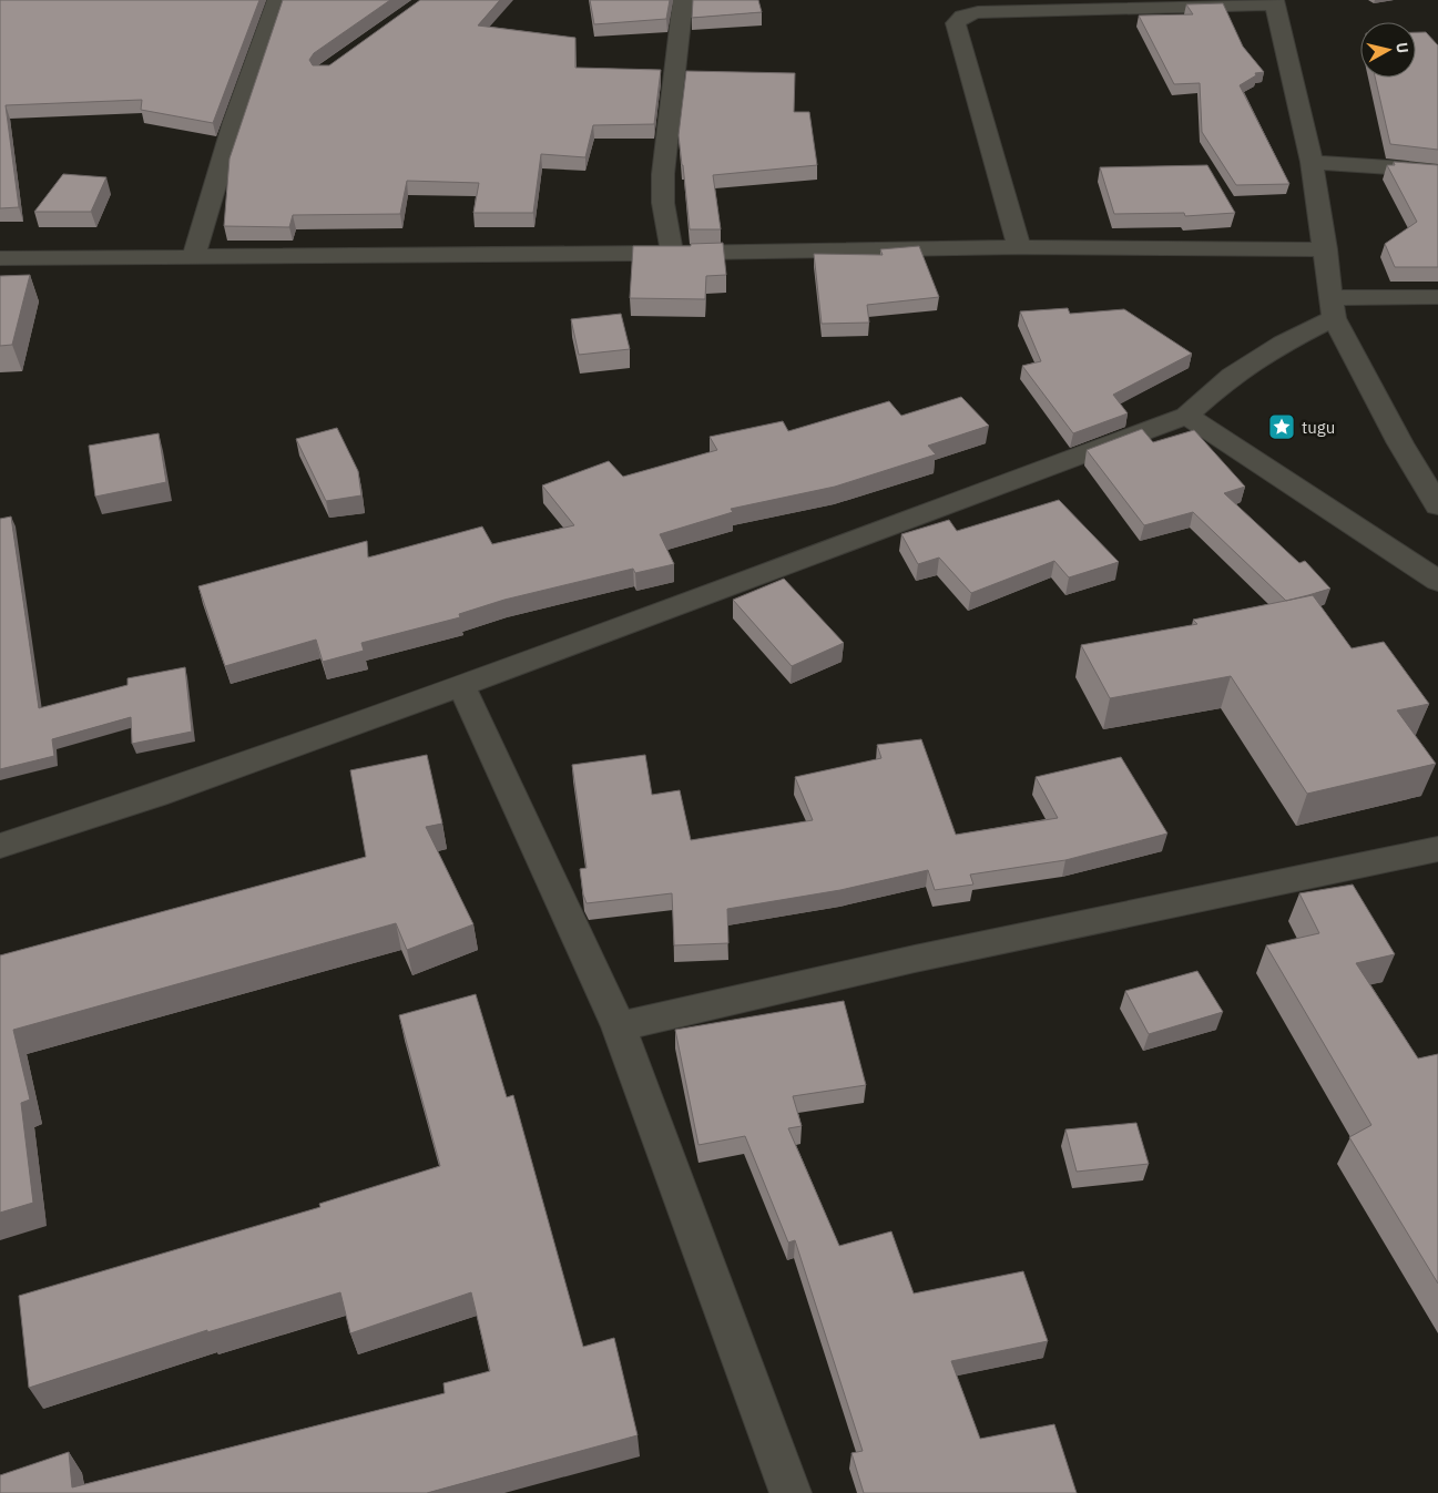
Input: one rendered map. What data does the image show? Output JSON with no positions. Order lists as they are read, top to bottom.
{
  "places": {
    "place": ["tugu"]
  },
  "north": "right"
}
